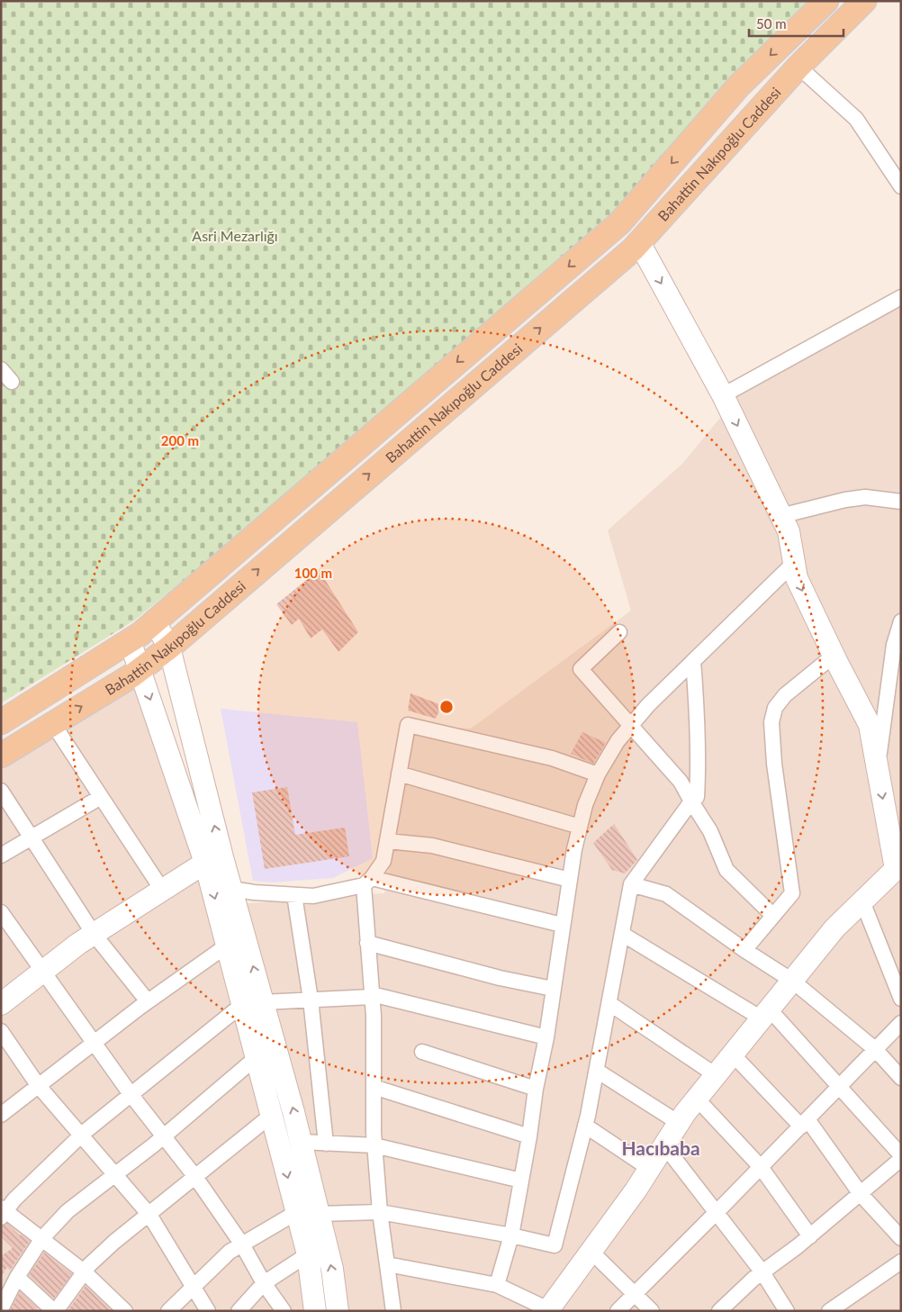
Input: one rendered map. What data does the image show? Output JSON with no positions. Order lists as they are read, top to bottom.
{
  "streets": {
    "main road": ["Bahattin Nakıpoğlu Caddesi"]
  },
  "districts": ["Hacıbaba"],
  "parks": ["Asri Mezarlığı"],
  "scale_bar": "50 m",
  "rings": ["200 m", "100 m"]
}
